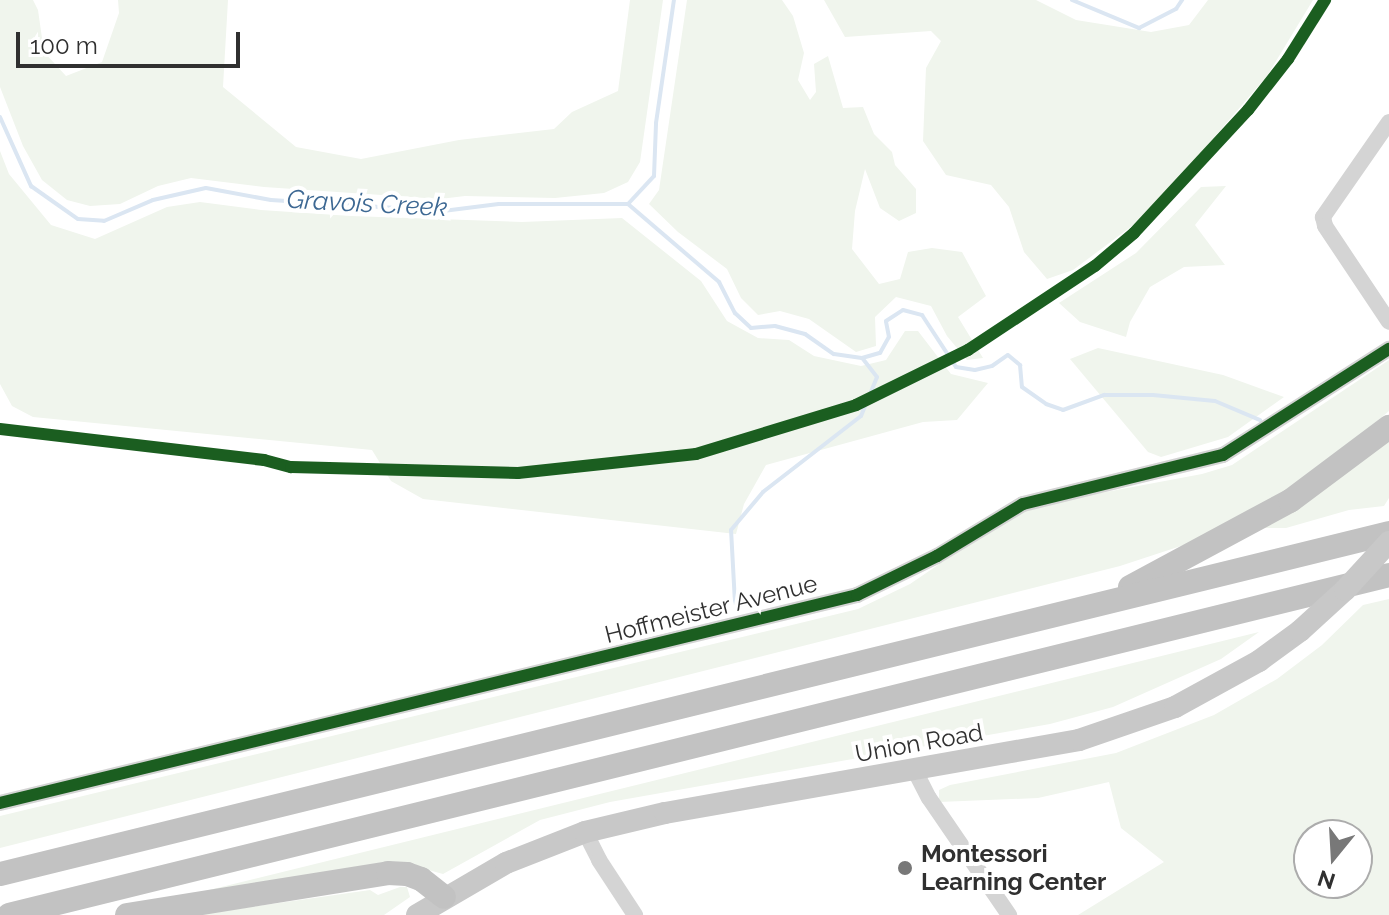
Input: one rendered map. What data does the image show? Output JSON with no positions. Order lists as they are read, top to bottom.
{
  "streets": {
    "main road": ["Union Road"],
    "street": ["Hoffmeister Avenue"]
  },
  "water": ["Gravois Creek"],
  "places": ["Montessori Learning Center"],
  "scale_bar": "100 m",
  "north": "bottom"
}
